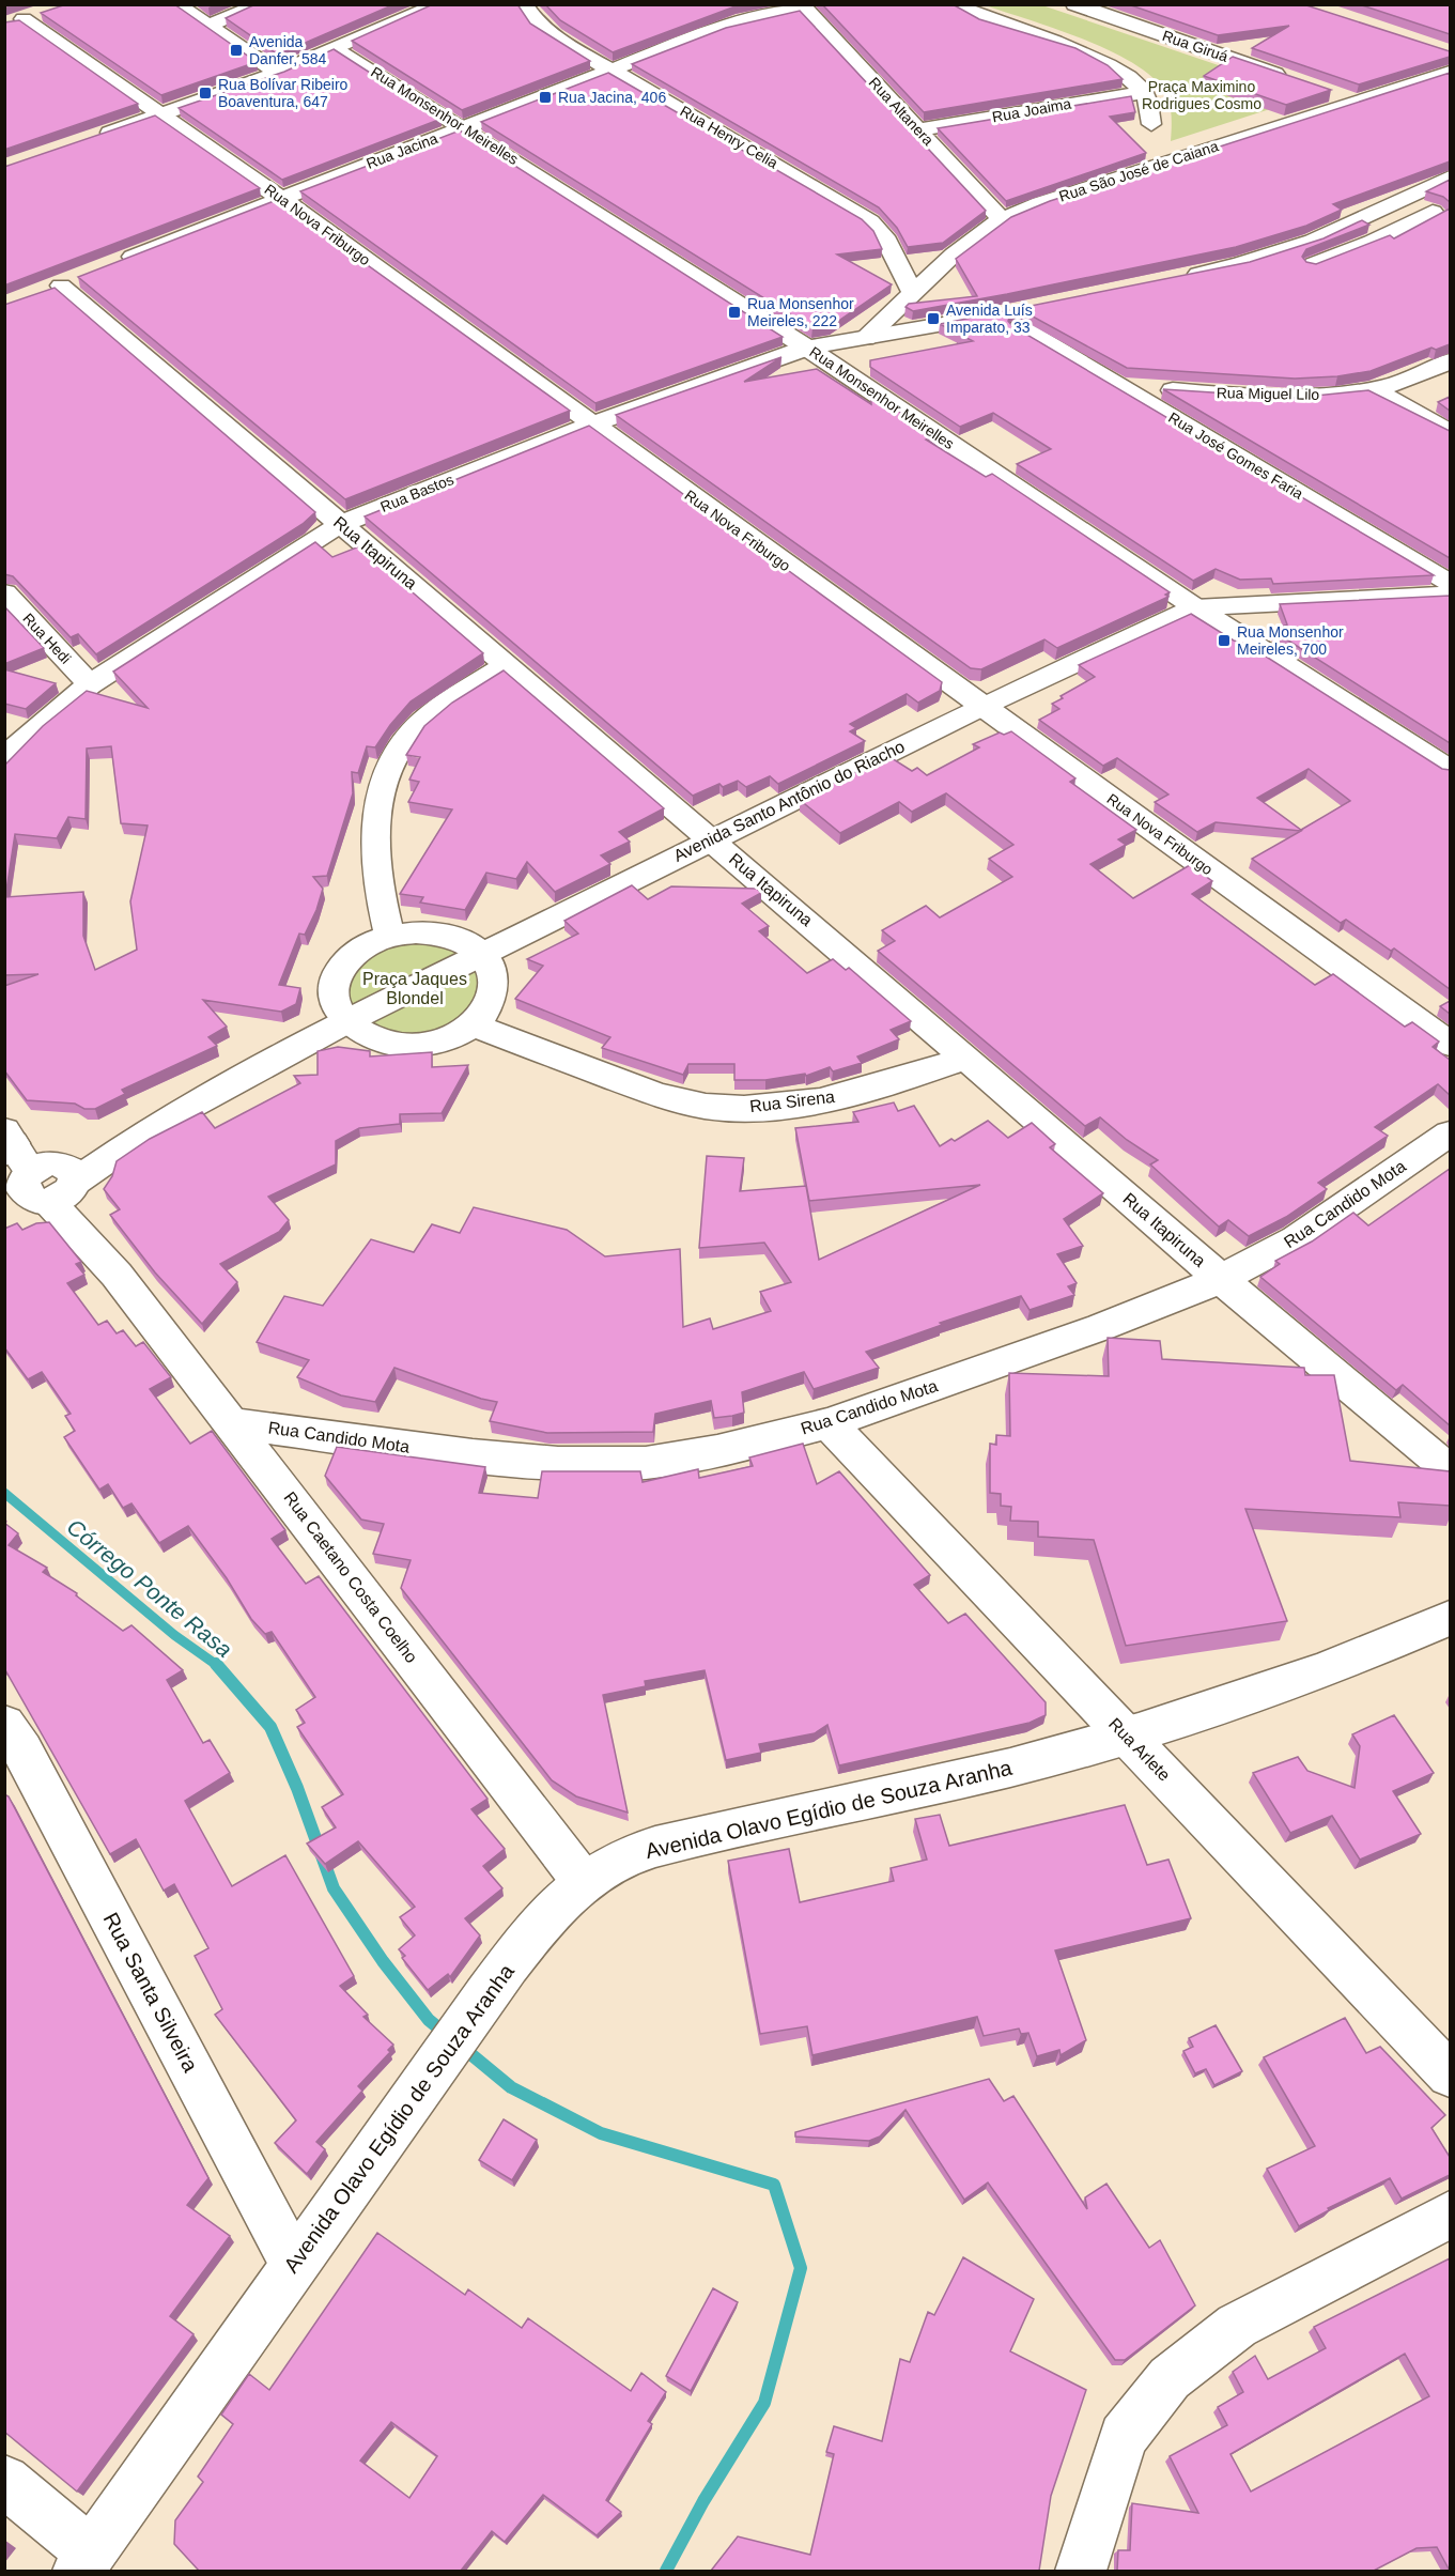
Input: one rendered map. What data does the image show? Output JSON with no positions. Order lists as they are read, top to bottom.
{
  "streets": {
    "street": [
      "Rua Giruá",
      "Rua Joaima",
      "Rua Altanera",
      "Rua Monsenhor Meirelles",
      "Rua Henry Celia",
      "Rua Jacina",
      "Rua São José de Caiana",
      "Rua Nova Friburgo",
      "Rua Miguel Lilo",
      "Rua José Gomes Faria",
      "Rua Bastos",
      "Rua Itapiruna",
      "Rua Hedi",
      "Avenida Santo Antônio do Riacho",
      "Rua Sirena",
      "Rua Candido Mota",
      "Rua Caetano Costa Coelho",
      "Rua Arlete",
      "Avenida Olavo Egídio de Souza Aranha",
      "Rua Santa Silveira"
    ]
  },
  "crossings": [
    ["Rua Joaima", "Rua Altanera"],
    ["Rua Altanera", "Rua Jacina"],
    ["Rua Altanera", "Rua São José de Caiana"],
    ["Rua Monsenhor Meirelles", "Rua Jacina"],
    ["Rua Monsenhor Meirelles", "Rua Bastos"],
    ["Rua Monsenhor Meirelles", "Avenida Santo Antônio do Riacho"],
    ["Rua Henry Celia", "Rua Jacina"],
    ["Rua Henry Celia", "Rua São José de Caiana"],
    ["Rua Jacina", "Rua Nova Friburgo"],
    ["Rua São José de Caiana", "Rua Bastos"],
    ["Rua Nova Friburgo", "Rua Bastos"],
    ["Rua Nova Friburgo", "Avenida Santo Antônio do Riacho"],
    ["Rua Miguel Lilo", "Rua José Gomes Faria"],
    ["Rua José Gomes Faria", "Rua Bastos"],
    ["Rua Bastos", "Rua Itapiruna"],
    ["Rua Bastos", "Rua Hedi"],
    ["Rua Itapiruna", "Avenida Santo Antônio do Riacho"],
    ["Rua Itapiruna", "Rua Sirena"],
    ["Rua Itapiruna", "Rua Candido Mota"],
    ["Avenida Santo Antônio do Riacho", "Rua Caetano Costa Coelho"],
    ["Rua Candido Mota", "Rua Caetano Costa Coelho"],
    ["Rua Candido Mota", "Rua Arlete"],
    ["Rua Caetano Costa Coelho", "Avenida Olavo Egídio de Souza Aranha"],
    ["Rua Arlete", "Avenida Olavo Egídio de Souza Aranha"],
    ["Avenida Olavo Egídio de Souza Aranha", "Rua Santa Silveira"]
  ],
  "water": ["Córrego Ponte Rasa"],
  "parks": ["Praça Maximino Rodrigues Cosmo", "Praça Jaques Blondel"],
  "places": {
    "transit": [
      "Avenida Danfer, 584",
      "Rua Bolívar Ribeiro Boaventura, 647",
      "Rua Jacina, 406",
      "Rua Monsenhor Meireles, 222",
      "Avenida Luís Imparato, 33",
      "Rua Monsenhor Meireles, 700"
    ]
  }
}
